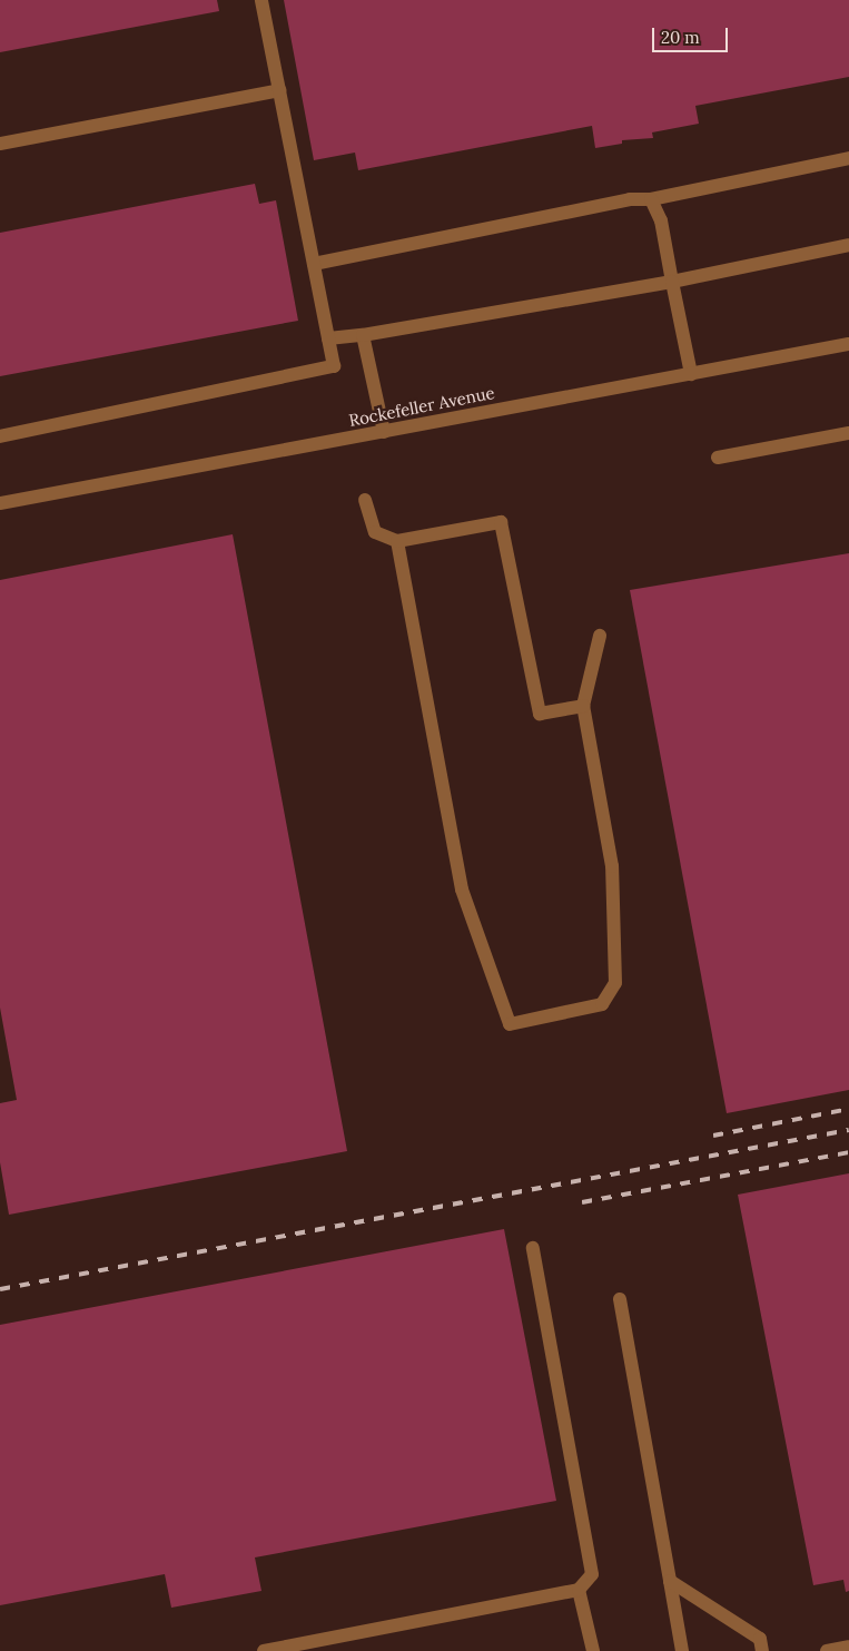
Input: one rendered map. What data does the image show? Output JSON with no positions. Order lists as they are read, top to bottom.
{
  "streets": {
    "street": ["Rockefeller Avenue"]
  },
  "scale_bar": "20 m"
}
